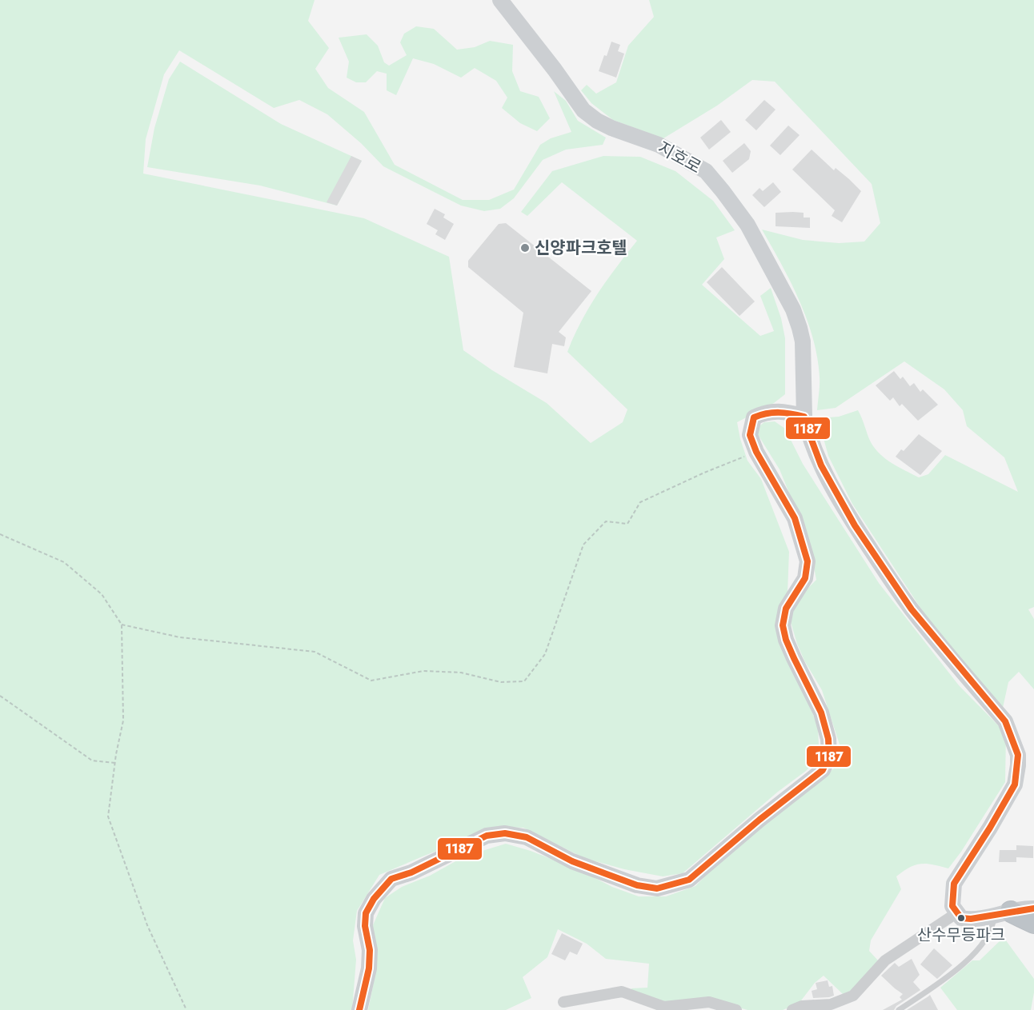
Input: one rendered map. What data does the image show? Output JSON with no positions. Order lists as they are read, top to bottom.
{
  "streets": {
    "main road": ["지호로"]
  },
  "places": ["신양파크호텔", "산수무등파크"],
  "lines": ["transit line 1187"]
}
